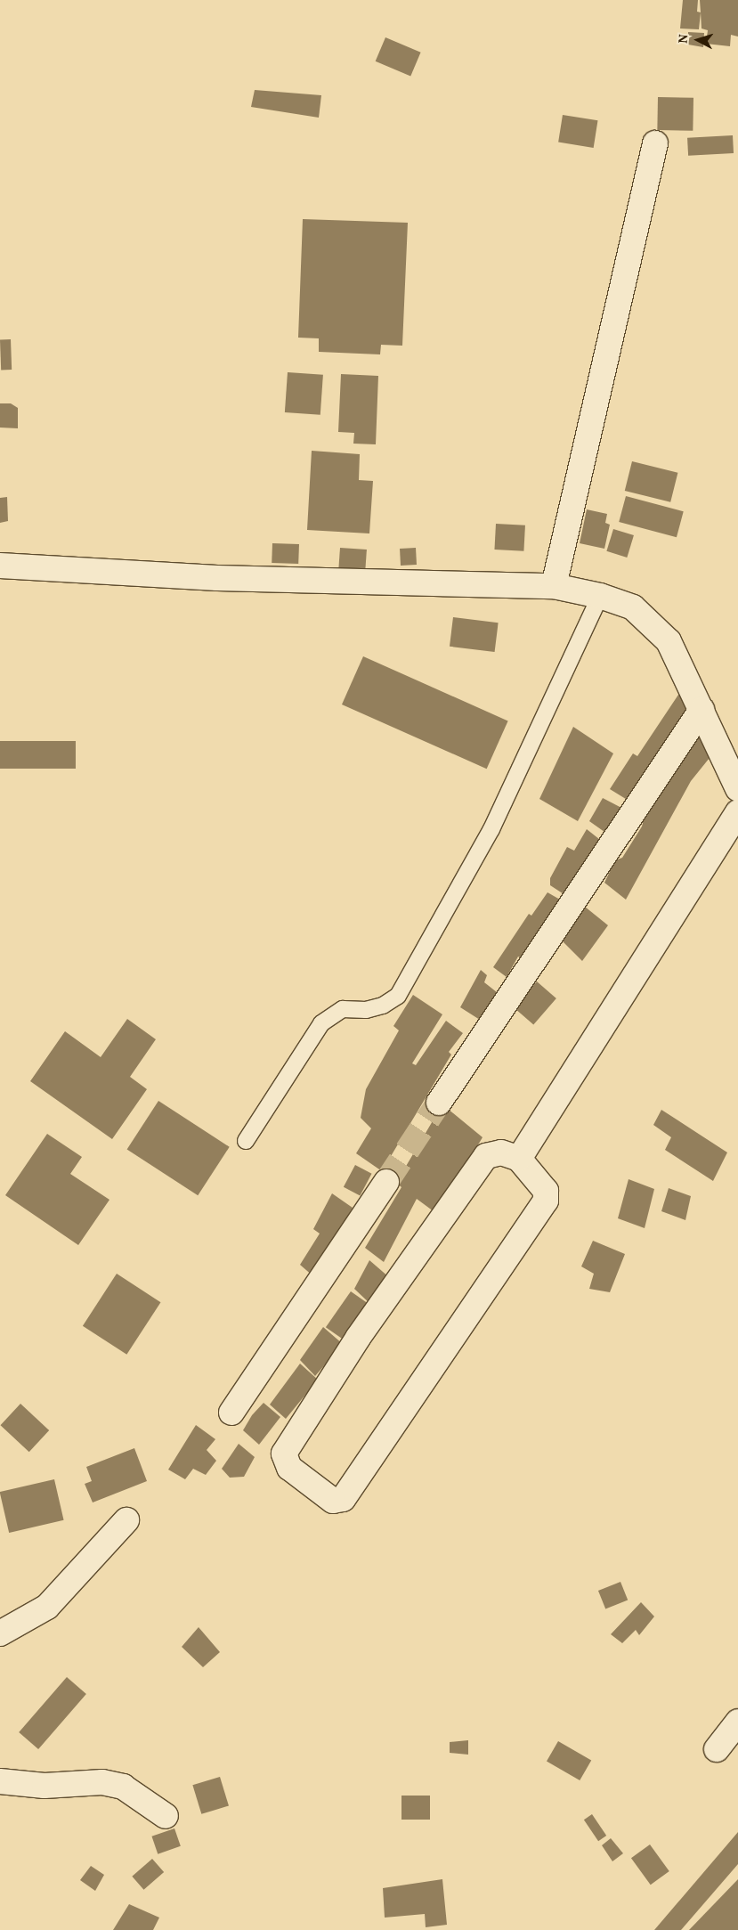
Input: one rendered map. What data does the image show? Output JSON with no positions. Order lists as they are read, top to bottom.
{
  "north": "left"
}
